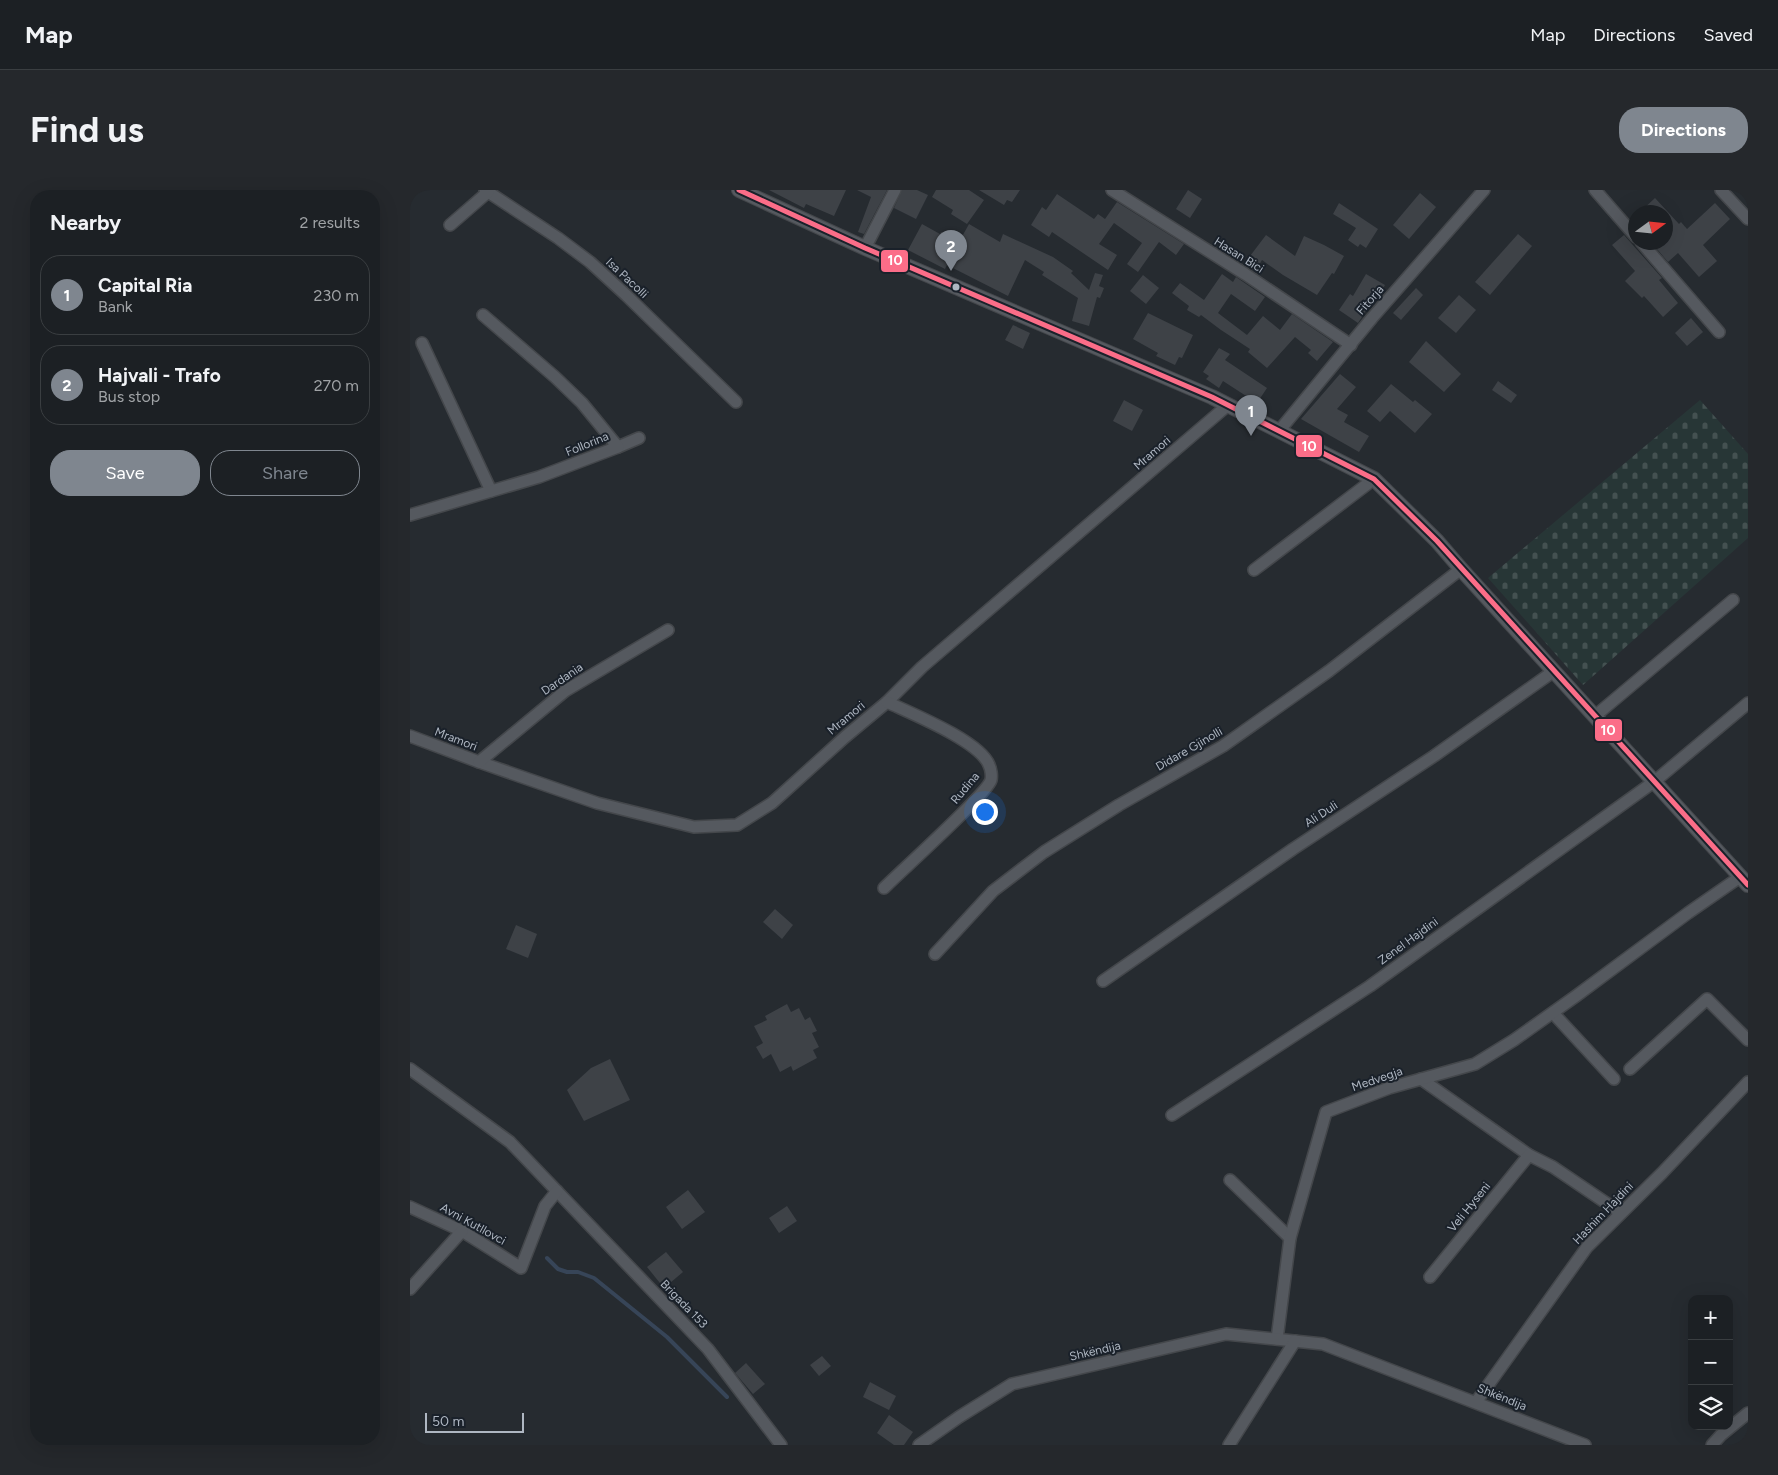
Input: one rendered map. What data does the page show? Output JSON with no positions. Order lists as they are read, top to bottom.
{
  "streets": {
    "street": [
      "Hasan Bici",
      "Isa Pacolli",
      "Fitorja",
      "Follorina",
      "Mramori",
      "Dardania",
      "Didare Gjinolli",
      "Rudina",
      "Ali Duli",
      "Zenel Hajdini",
      "Medvegja",
      "Veli Hyseni",
      "Hashim Hajdini",
      "Avni Kutllovci",
      "Brigada 153",
      "Shkëndija"
    ]
  },
  "crossings": [
    ["Hasan Bici", "Fitorja"],
    ["Mramori", "Dardania"],
    ["Mramori", "Rudina"],
    ["Medvegja", "Shkëndija"],
    ["Hashim Hajdini", "Shkëndija"],
    ["Avni Kutllovci", "Brigada 153"]
  ],
  "lines": ["transit line 10"],
  "scale_bar": "50 m",
  "north": "right",
  "page": {
    "header": "Map",
    "nav": ["Map", "Directions", "Saved"],
    "buttons": [
      "Directions",
      ["Save", "Share"]
    ],
    "title": "Find us",
    "heading": ["Nearby", "2 results"],
    "pins": ["2", "1"],
    "list": [
      {
        "mark": "1",
        "name": "Capital Ria",
        "note": "Bank",
        "value": "230 m"
      },
      {
        "mark": "2",
        "name": "Hajvali - Trafo",
        "note": "Bus stop",
        "value": "270 m"
      }
    ],
    "map_buttons": ["+", "−"],
    "scale": "50 m"
  }
}
